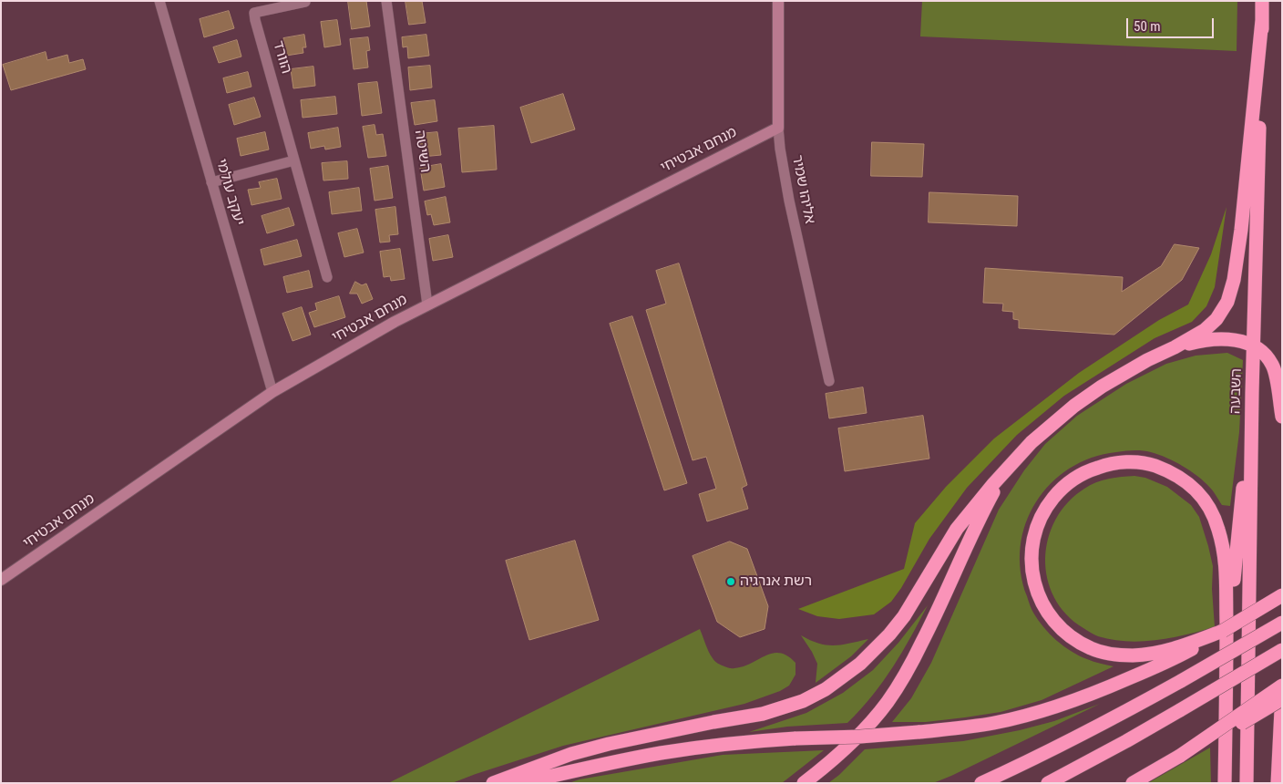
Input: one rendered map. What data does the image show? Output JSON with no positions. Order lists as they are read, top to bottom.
{
  "streets": {
    "highway": ["השבעה"],
    "street": [
      "הוורד",
      "מנחם אבטיחי",
      "השיטה",
      "אליהו שמיר",
      "יעקב עולמי"
    ]
  },
  "crossings": [
    ["מנחם אבטיחי", "השיטה"],
    ["מנחם אבטיחי", "אליהו שמיר"],
    ["מנחם אבטיחי", "יעקב עולמי"]
  ],
  "places": ["רשת אנרגיה"],
  "scale_bar": "50 m"
}
